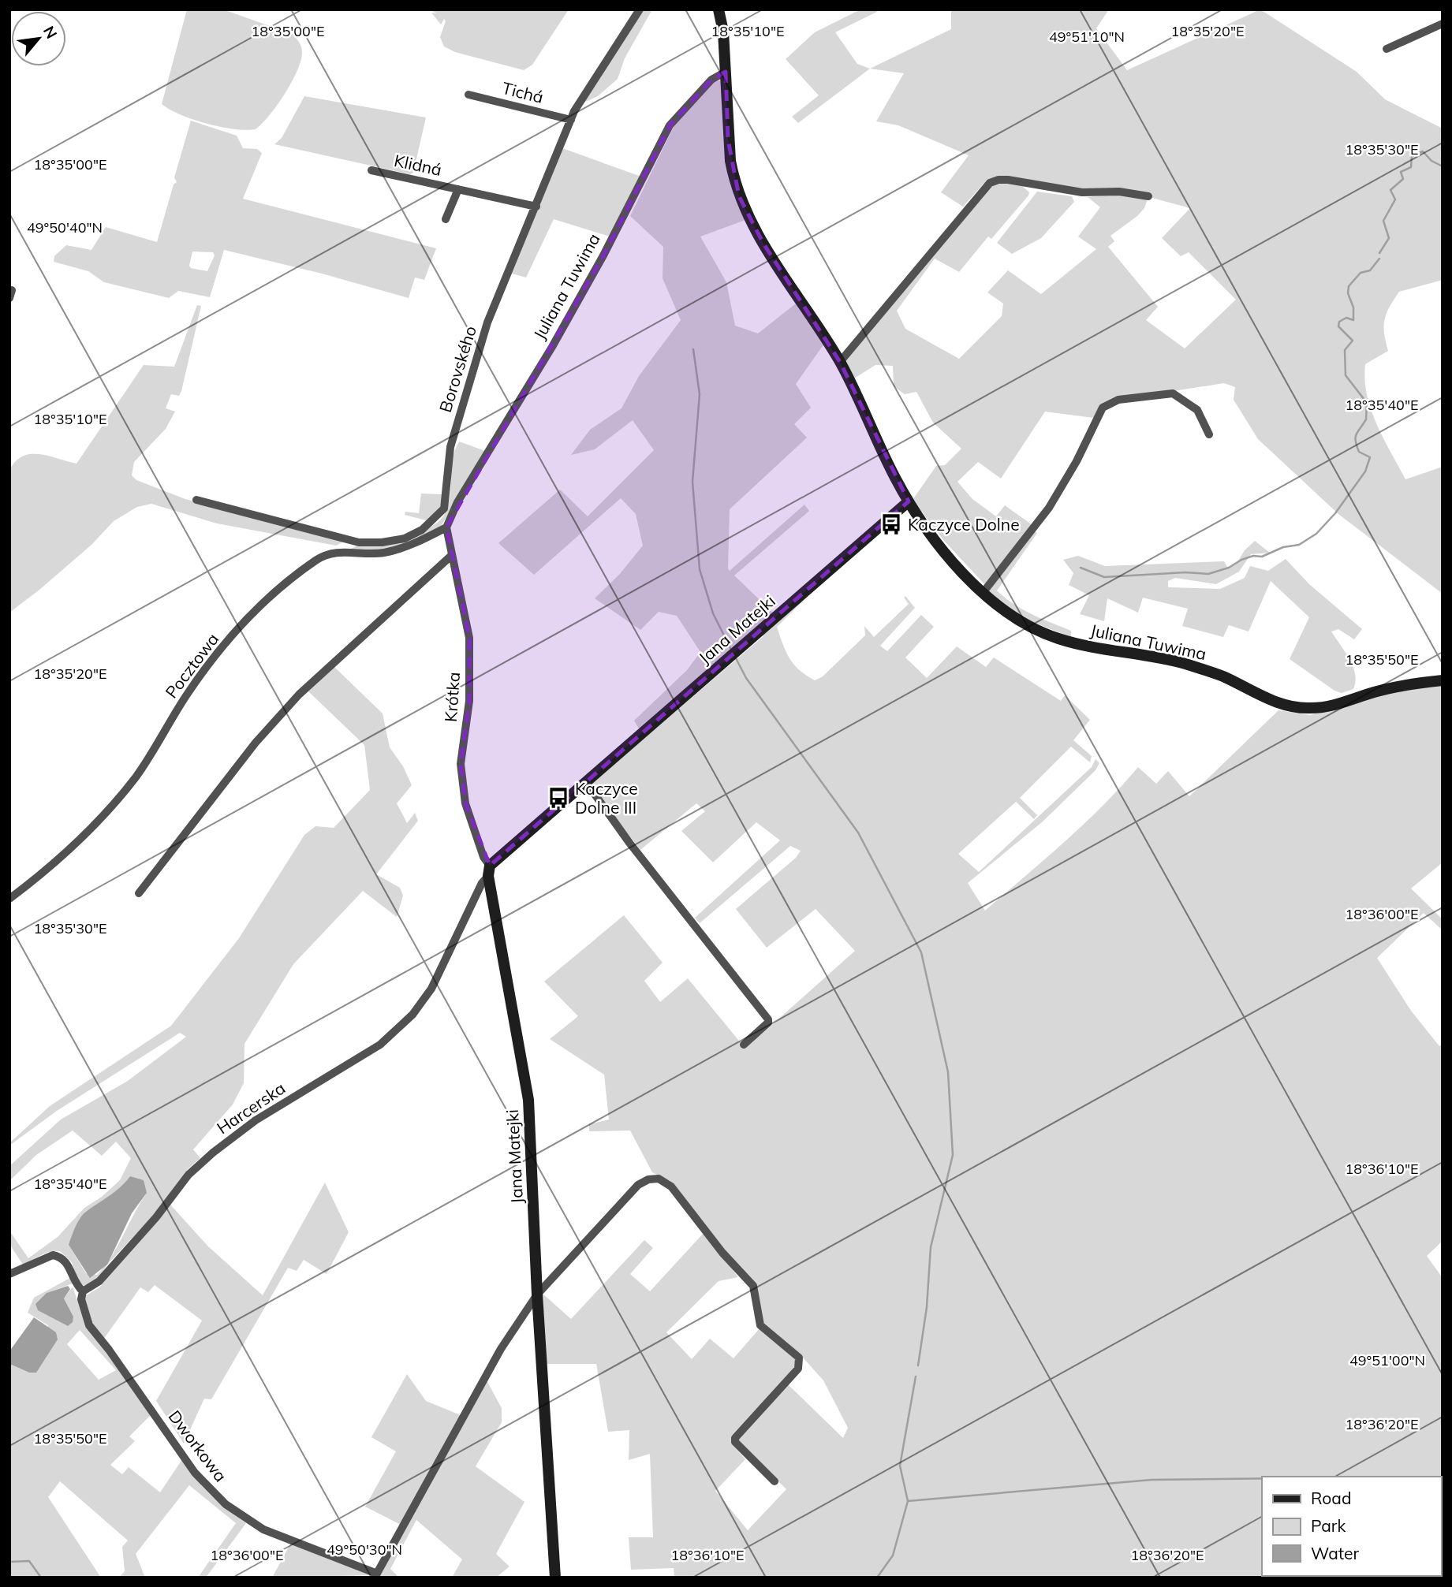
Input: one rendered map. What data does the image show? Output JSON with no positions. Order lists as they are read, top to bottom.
{
  "streets": {
    "street": [
      "Tichá",
      "Klidná",
      "Juliana Tuwima",
      "Borovského",
      "Jana Matejki",
      "Pocztowa",
      "Krótka",
      "Harcerska",
      "Dworkowa"
    ]
  },
  "crossings": [
    ["Tichá", "Borovského"],
    ["Klidná", "Borovského"],
    ["Juliana Tuwima", "Jana Matejki"],
    ["Juliana Tuwima", "Pocztowa"],
    ["Juliana Tuwima", "Krótka"],
    ["Jana Matejki", "Krótka"],
    ["Jana Matejki", "Harcerska"],
    ["Jana Matejki", "Dworkowa"],
    ["Pocztowa", "Krótka"],
    ["Krótka", "Harcerska"],
    ["Harcerska", "Dworkowa"]
  ],
  "places": {
    "bus stop": ["Kaczyce Dolne", "Kaczyce Dolne III"]
  },
  "legend": ["Road", "Park", "Water"],
  "north": "top right",
  "coordinates": [
    "18°35'00\"E",
    "18°35'10\"E",
    "18°35'20\"E",
    "49°51'10\"N",
    "18°35'30\"E",
    "49°50'40\"N",
    "18°35'40\"E",
    "18°35'50\"E",
    "18°36'00\"E",
    "18°36'10\"E",
    "49°51'00\"N",
    "18°36'20\"E",
    "49°50'30\"N"
  ]
}
